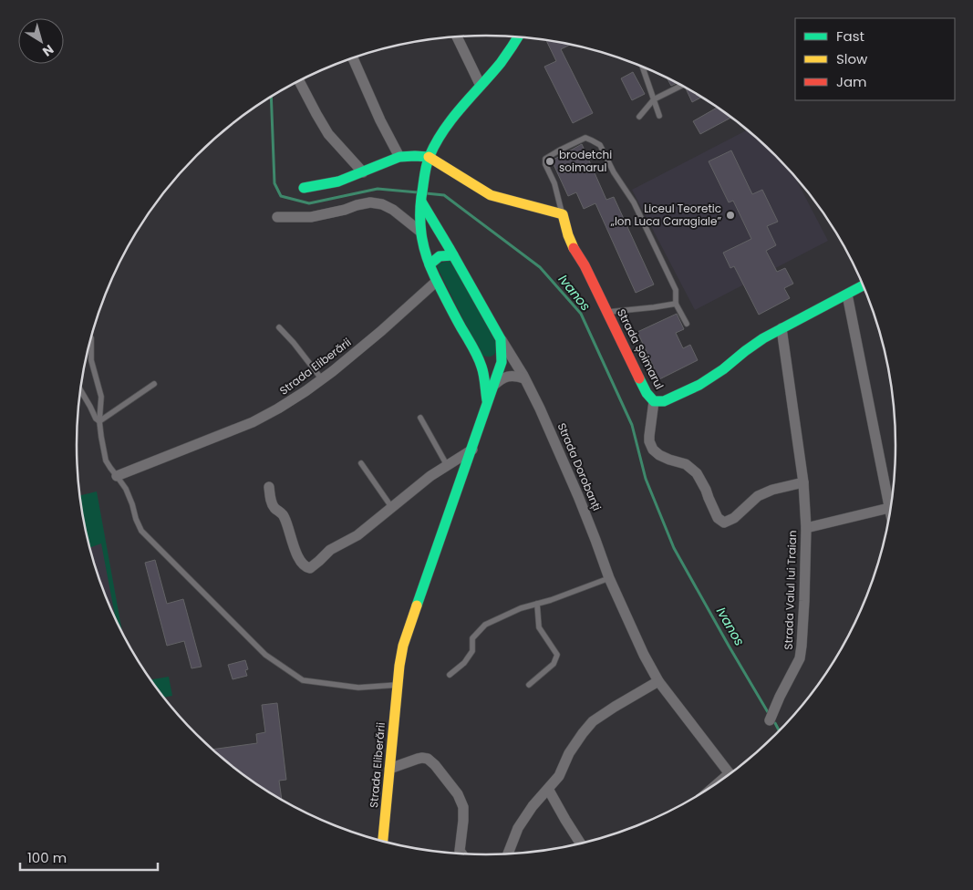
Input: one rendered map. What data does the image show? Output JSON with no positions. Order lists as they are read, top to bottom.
{
  "streets": {
    "street": [
      "Strada Șoimarul",
      "Strada Eliberării",
      "Strada Dorobanți",
      "Strada Valul lui Traian"
    ]
  },
  "crossings": [
    ["Strada Șoimarul", "Strada Valul lui Traian"],
    ["Strada Eliberării", "Strada Dorobanți"]
  ],
  "water": ["Ivanos"],
  "places": ["brodetchi soimarul", "Liceul Teoretic „Ion Luca Caragiale”"],
  "legend": ["Fast", "Slow", "Jam"],
  "scale_bar": "100 m",
  "north": "bottom right"
}
